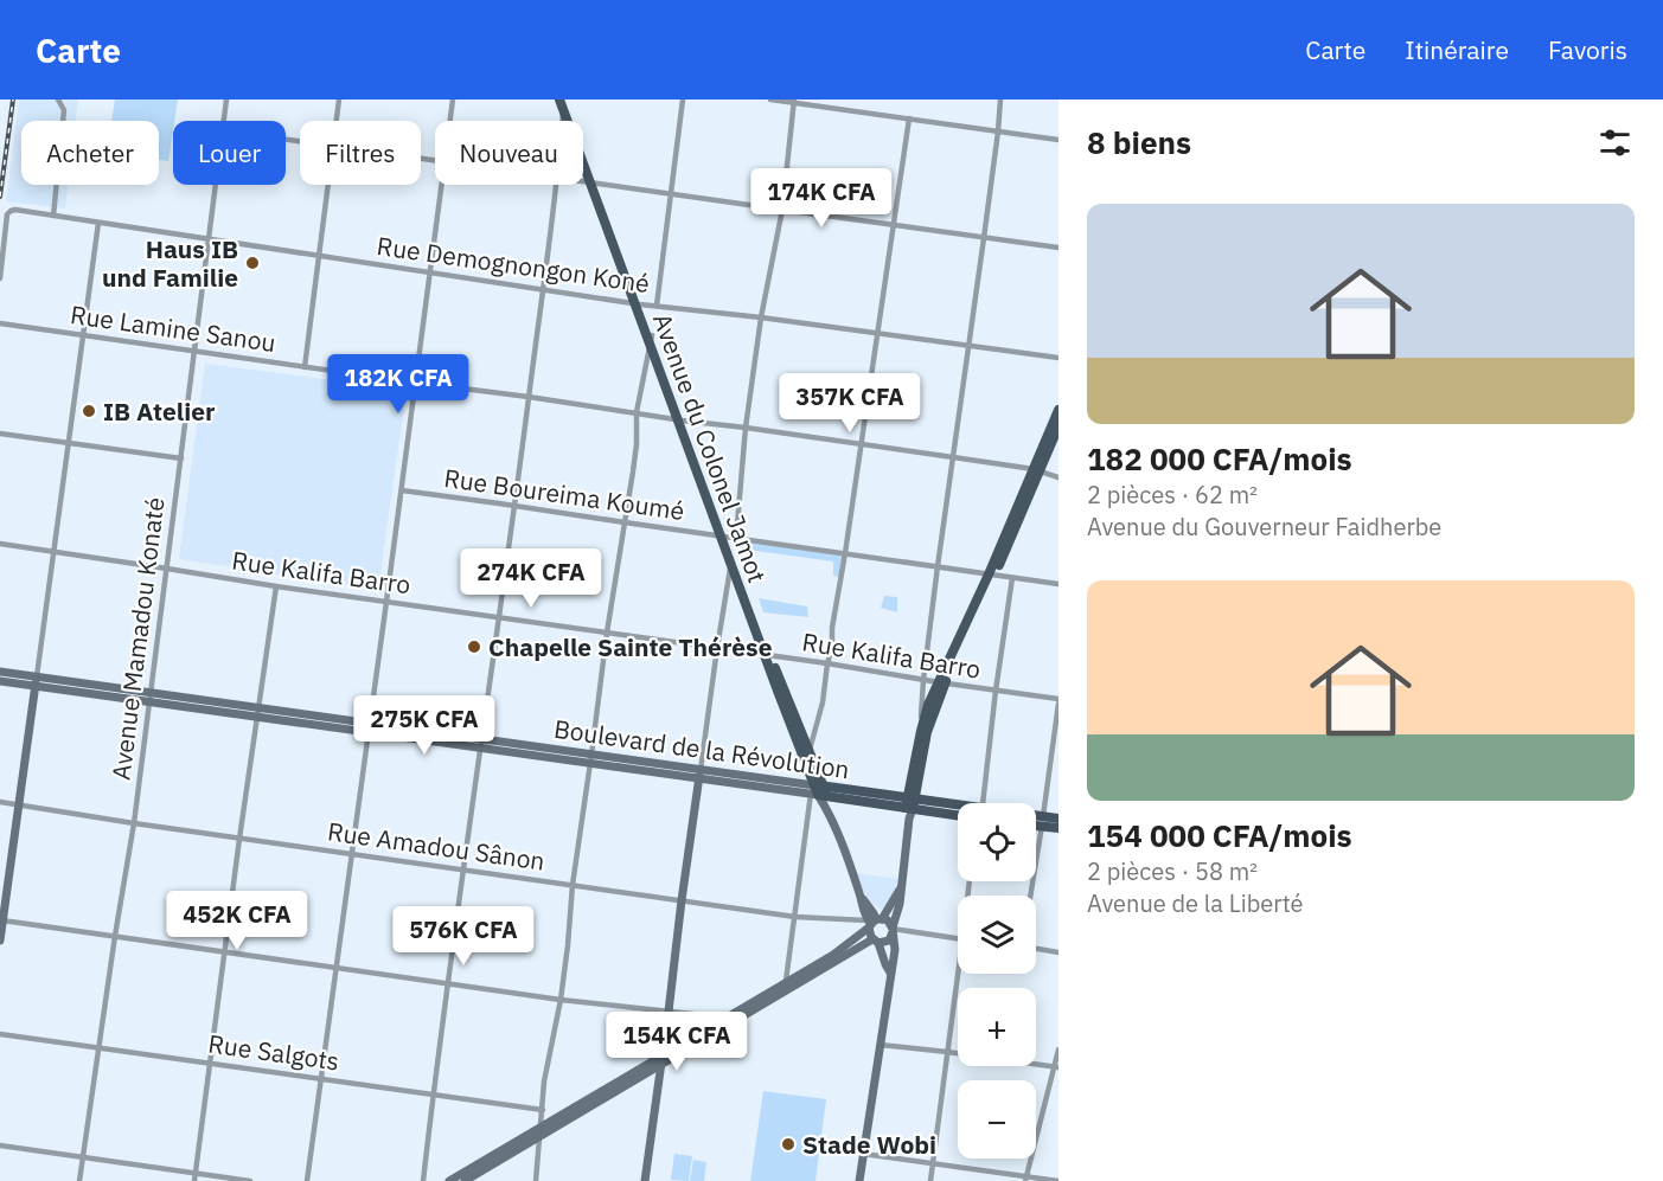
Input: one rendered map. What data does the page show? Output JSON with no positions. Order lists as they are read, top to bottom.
{
  "streets": {
    "main road": ["Avenue du Colonel Jamot", "Boulevard de la Révolution"],
    "street": [
      "Rue Demognongon Koné",
      "Rue Lamine Sanou",
      "Rue Boureima Koumé",
      "Rue Kalifa Barro",
      "Avenue Mamadou Konaté",
      "Rue Amadou Sânon",
      "Rue Salgots"
    ]
  },
  "crossings": [
    ["Rue Demognongon Koné", "Avenue du Colonel Jamot"],
    ["Rue Demognongon Koné", "Avenue Mamadou Konaté"],
    ["Rue Lamine Sanou", "Avenue du Colonel Jamot"],
    ["Rue Lamine Sanou", "Avenue Mamadou Konaté"],
    ["Avenue du Colonel Jamot", "Rue Boureima Koumé"],
    ["Avenue du Colonel Jamot", "Rue Kalifa Barro"],
    ["Avenue du Colonel Jamot", "Boulevard de la Révolution"],
    ["Avenue du Colonel Jamot", "Rue Amadou Sânon"],
    ["Rue Kalifa Barro", "Avenue Mamadou Konaté"],
    ["Avenue Mamadou Konaté", "Boulevard de la Révolution"],
    ["Avenue Mamadou Konaté", "Rue Amadou Sânon"],
    ["Avenue Mamadou Konaté", "Rue Salgots"]
  ],
  "places": [
    "Haus IB und Familie",
    "IB Atelier",
    "Chapelle Sainte Thérèse",
    "Stade Wobi"
  ],
  "page": {
    "header": "Carte",
    "nav": ["Carte", "Itinéraire", "Favoris"],
    "heading": "8 biens",
    "chip": [
      "Acheter",
      "Louer",
      "Filtres",
      "Nouveau"
    ],
    "price": [
      "174K CFA",
      "182K CFA",
      "357K CFA",
      "274K CFA",
      "275K CFA",
      "452K CFA",
      "576K CFA",
      "154K CFA"
    ],
    "list": [
      {
        "name": "182 000 CFA/mois",
        "note": "2 pièces · 62 m² · Avenue du Gouverneur Faidherbe"
      },
      {
        "name": "154 000 CFA/mois",
        "note": "2 pièces · 58 m² · Avenue de la Liberté"
      }
    ],
    "map_buttons": ["+", "−"]
  }
}
